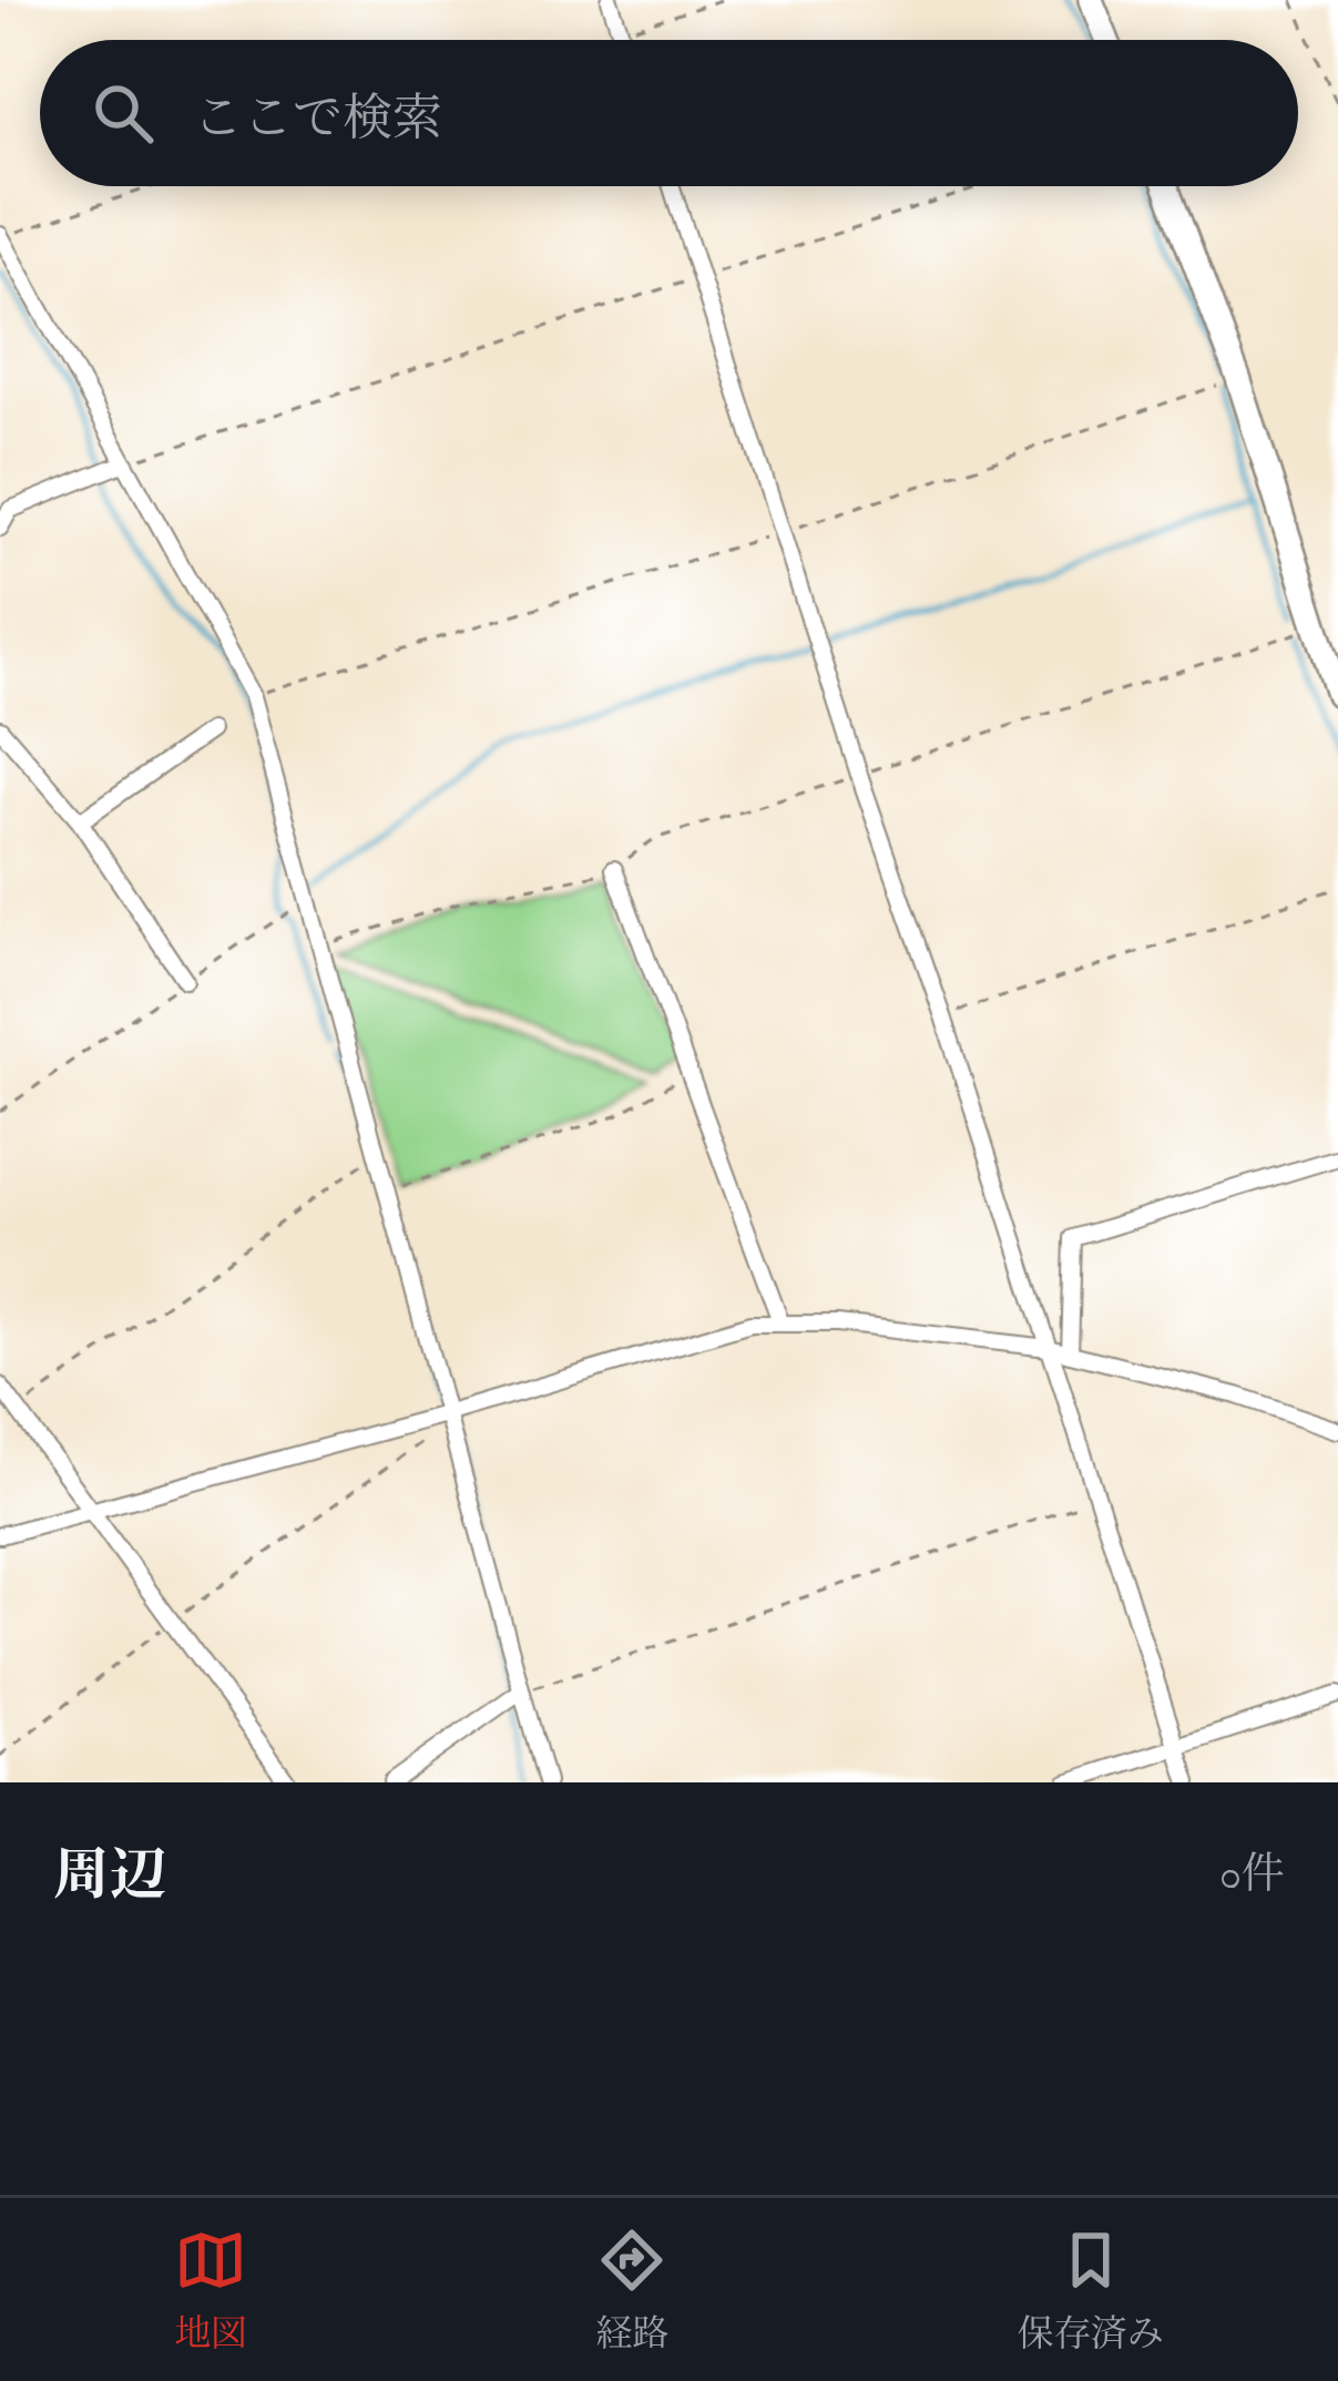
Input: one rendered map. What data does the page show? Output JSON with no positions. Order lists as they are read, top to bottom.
{
  "page": {
    "search": "ここで検索",
    "heading": ["周辺", "0件"],
    "nav": ["地図", "経路", "保存済み"]
  }
}
